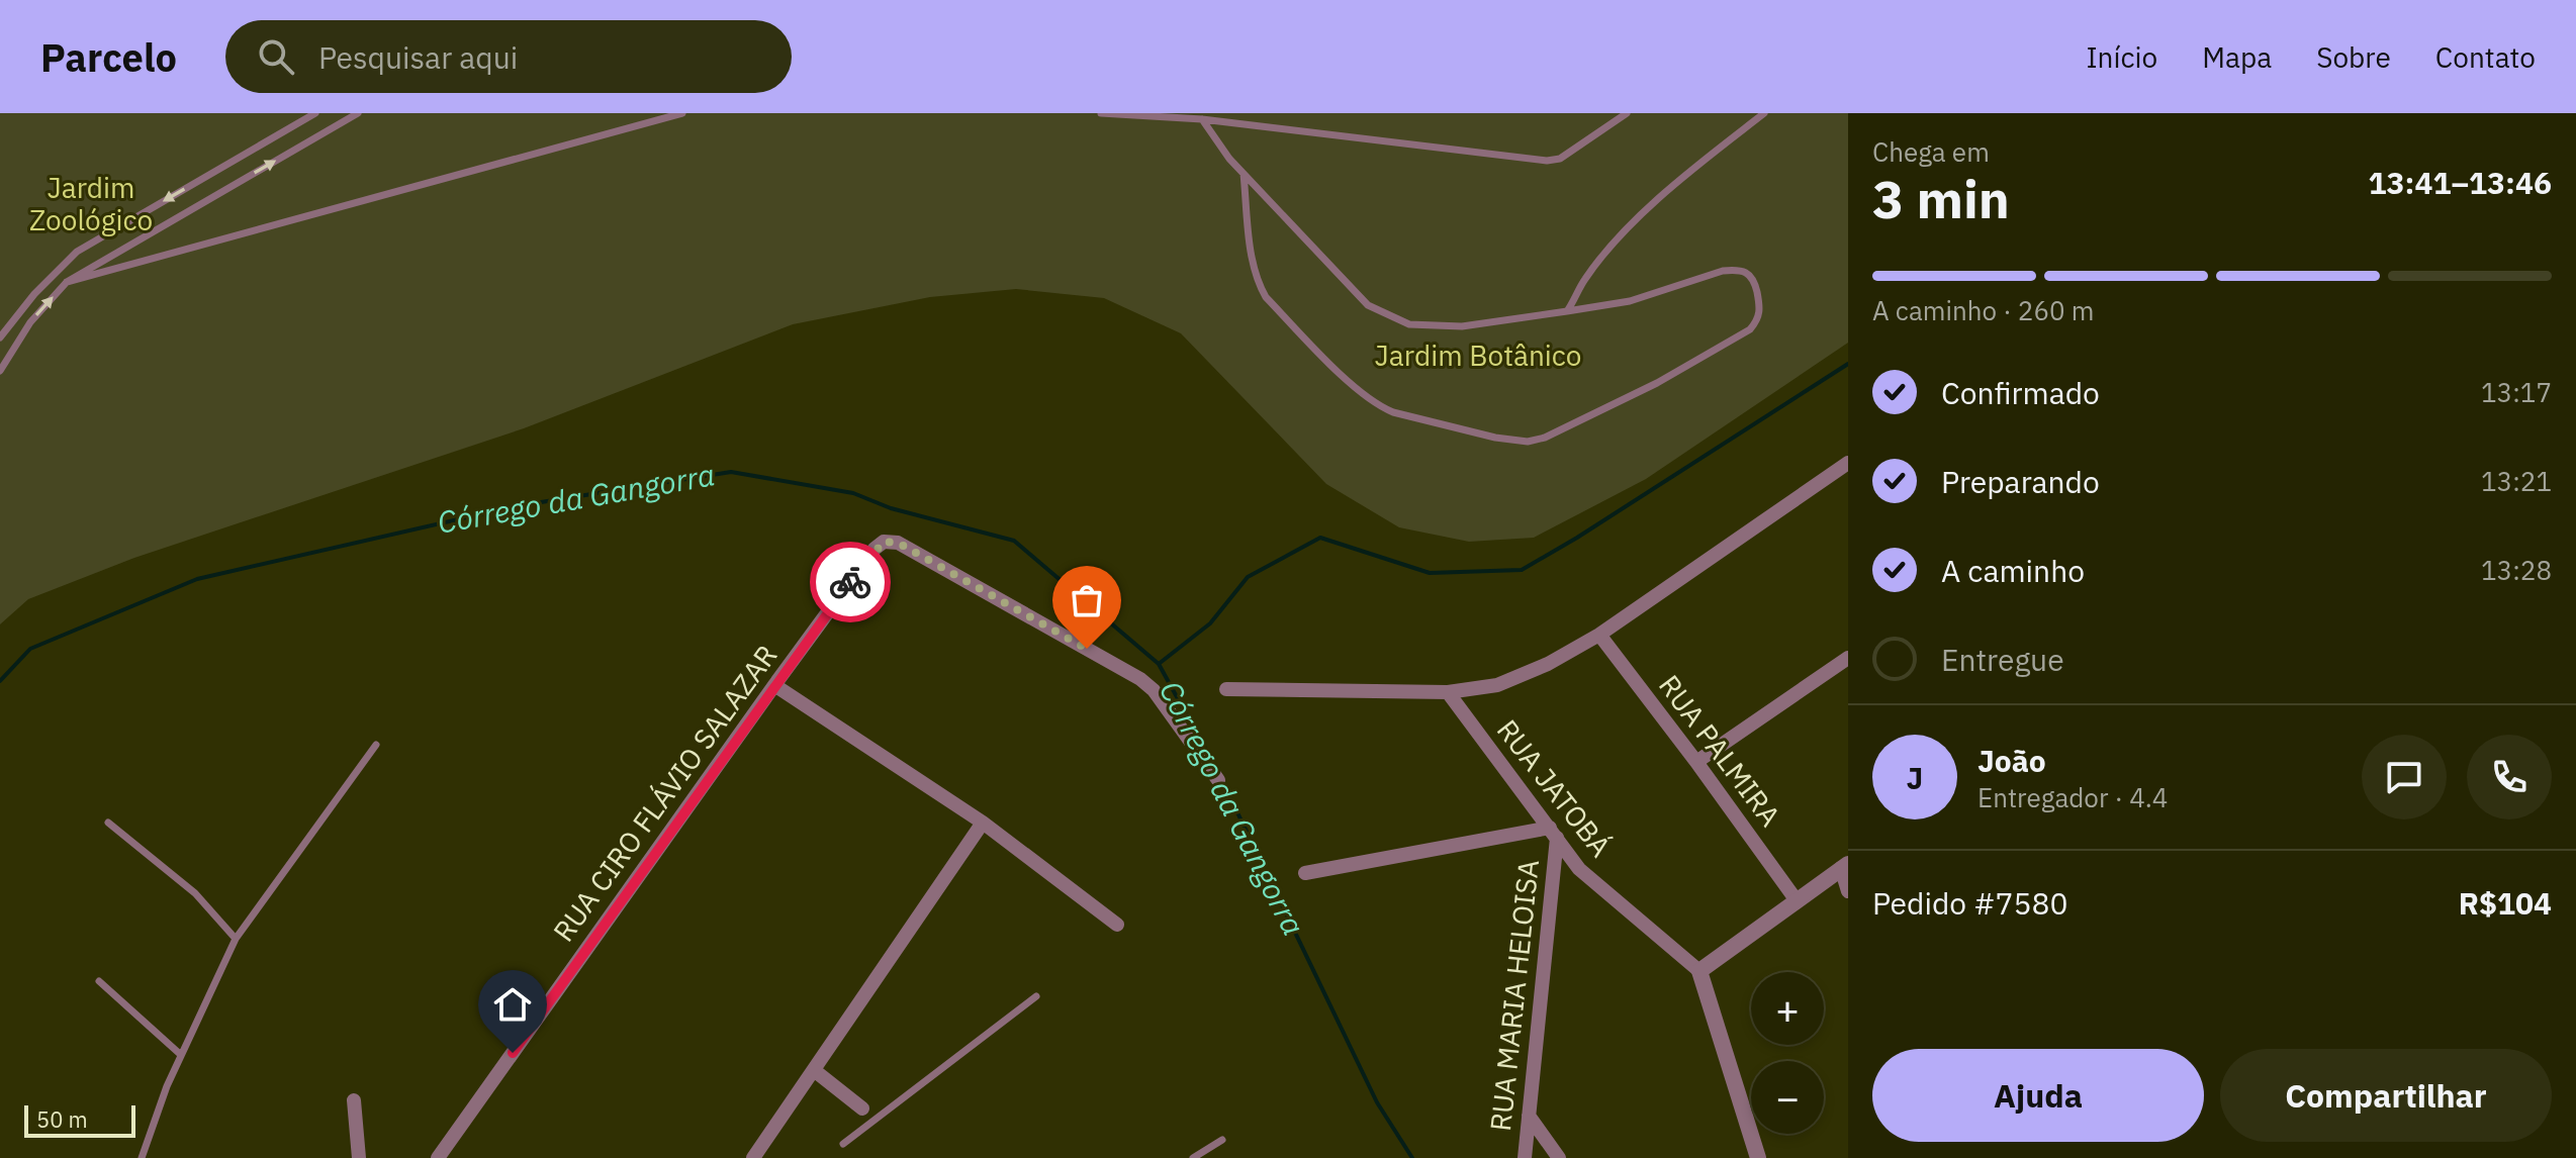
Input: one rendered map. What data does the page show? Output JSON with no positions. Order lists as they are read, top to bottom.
{
  "streets": {
    "street": [
      "RUA PALMIRA",
      "RUA JATOBÁ",
      "RUA CIRO FLÁVIO SALAZAR",
      "RUA MARIA HELOISA"
    ]
  },
  "crossings": [
    ["RUA JATOBÁ", "RUA MARIA HELOISA"]
  ],
  "water": ["Córrego da Gangorra"],
  "parks": ["Jardim Zoológico", "Jardim Botânico"],
  "scale_bar": "50 m",
  "page": {
    "header": "Parcelo",
    "search": "Pesquisar aqui",
    "nav": [
      "Início",
      "Mapa",
      "Sobre",
      "Contato"
    ],
    "heading": ["3 min", "Chega em", "13:41–13:46"],
    "panel": [
      "João",
      "Entregador · 4.4",
      "Pedido #7580",
      "R$104"
    ],
    "bar": "A caminho · 260 m",
    "list": [
      ["Confirmado", "13:17"],
      ["Preparando", "13:21"],
      ["A caminho", "13:28"],
      "Entregue"
    ],
    "round": "J",
    "map_buttons": ["+", "−"],
    "buttons": ["Ajuda", "Compartilhar"],
    "scale": "50 m"
  }
}
